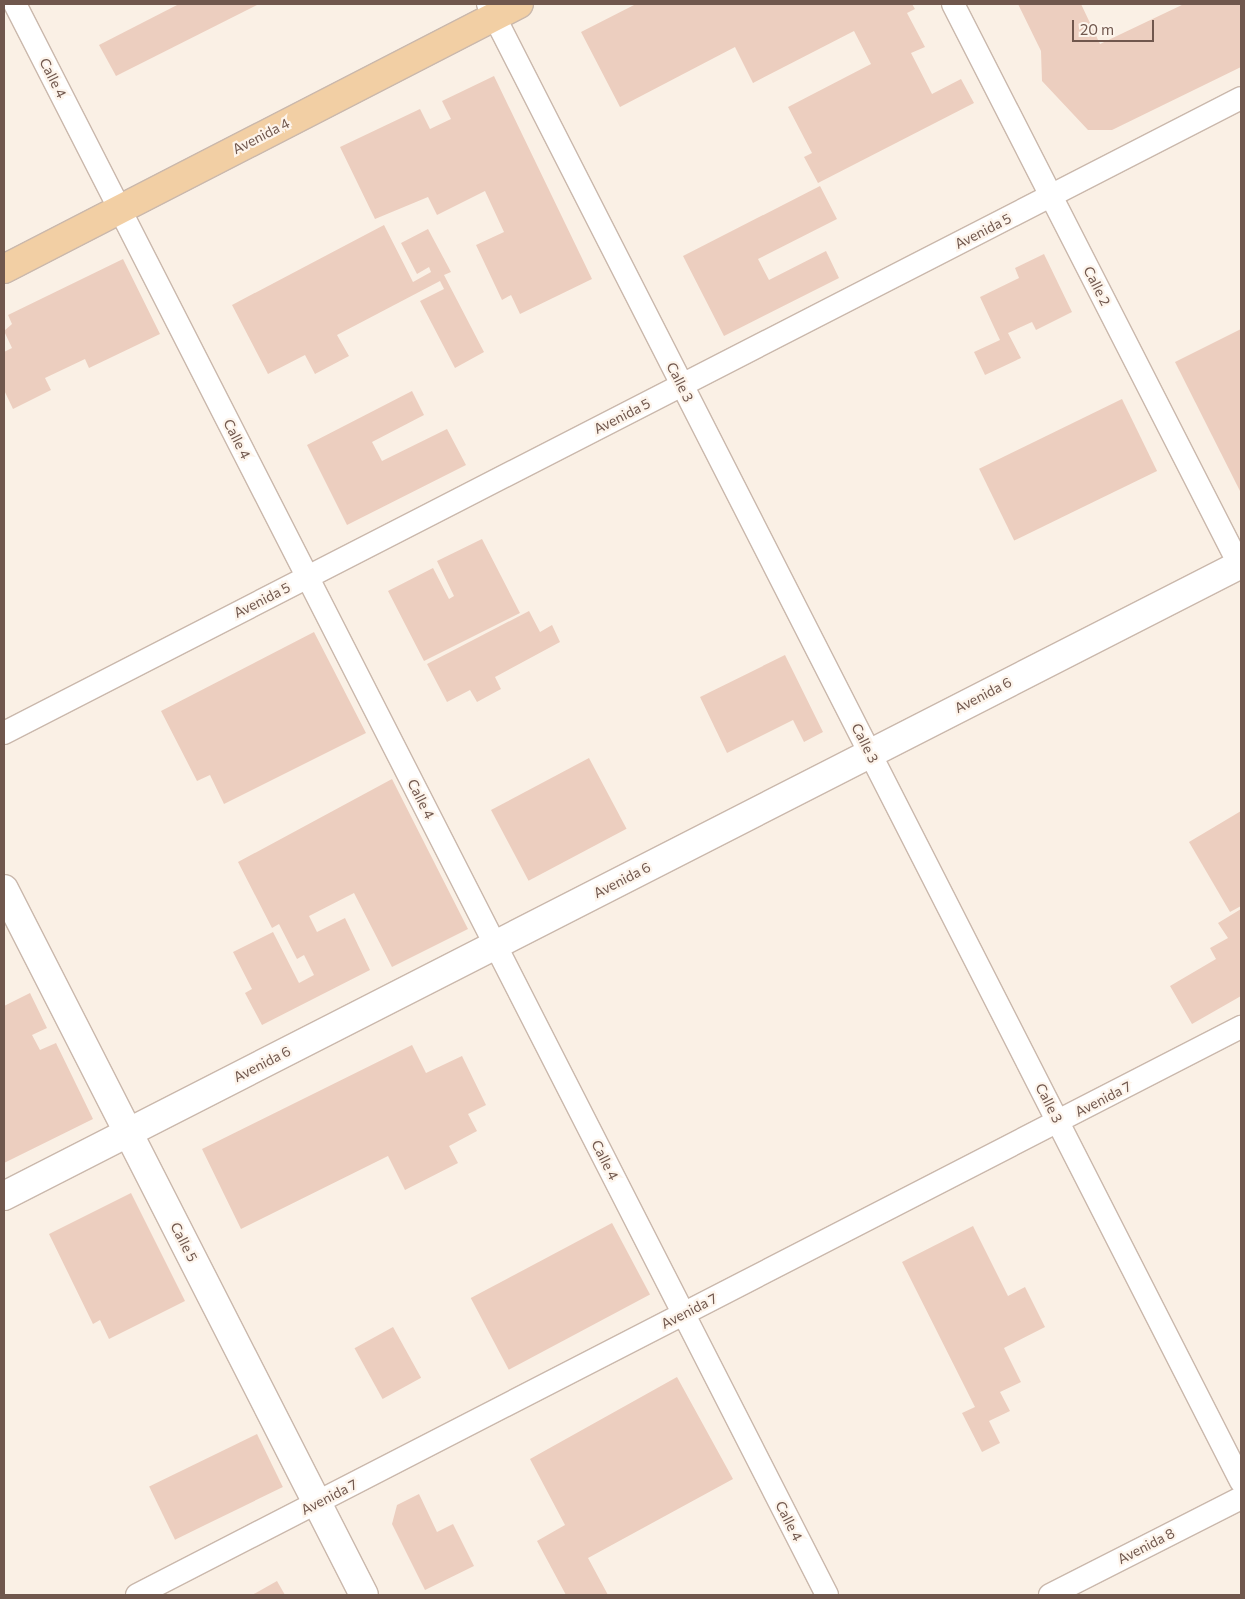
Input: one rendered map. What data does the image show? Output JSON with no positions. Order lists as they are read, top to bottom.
{
  "streets": {
    "main road": ["Avenida 4", "Avenida 6", "Calle 5"],
    "street": [
      "Calle 4",
      "Avenida 5",
      "Calle 2",
      "Calle 3",
      "Avenida 7",
      "Avenida 8"
    ]
  },
  "crossings": [
    ["Calle 4", "Avenida 4"],
    ["Calle 4", "Avenida 5"],
    ["Calle 4", "Avenida 6"],
    ["Calle 4", "Avenida 7"],
    ["Avenida 4", "Calle 3"],
    ["Avenida 5", "Calle 2"],
    ["Avenida 5", "Calle 3"],
    ["Calle 2", "Avenida 6"],
    ["Calle 3", "Avenida 6"],
    ["Calle 3", "Avenida 7"],
    ["Avenida 6", "Calle 5"],
    ["Avenida 7", "Calle 5"]
  ],
  "scale_bar": "20 m"
}
